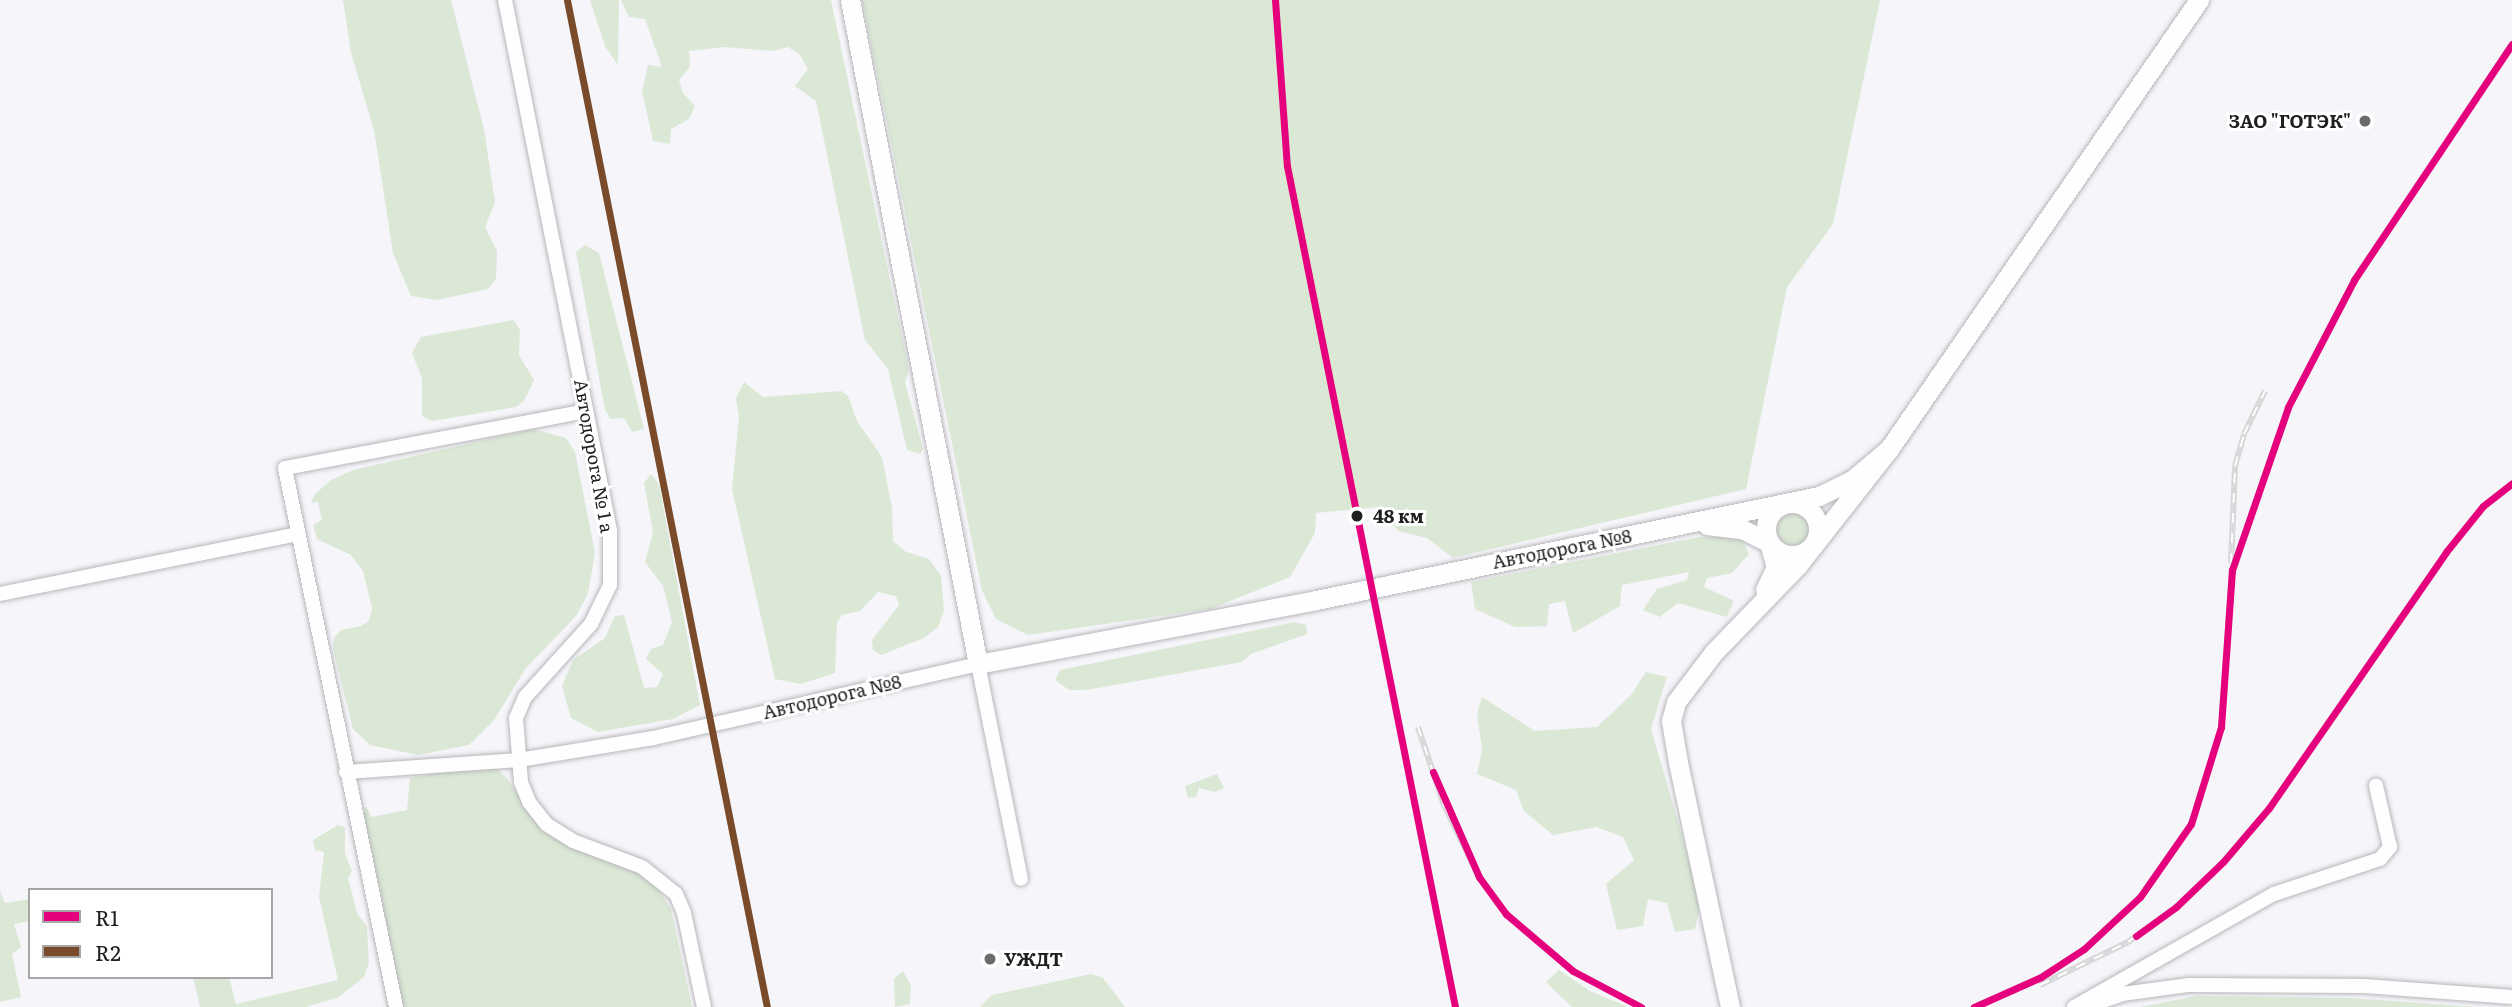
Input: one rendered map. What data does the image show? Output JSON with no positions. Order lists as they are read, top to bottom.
{
  "streets": {
    "street": ["Автодорога № 1 а", "Автодорога №8"]
  },
  "crossings": [
    ["Автодорога № 1 а", "Автодорога №8"]
  ],
  "places": ["ЗАО \"ГОТЭК\"", "48 км", "УЖДТ"],
  "lines": ["transit line R1", "transit line R2"],
  "legend": ["R1", "R2"]
}
